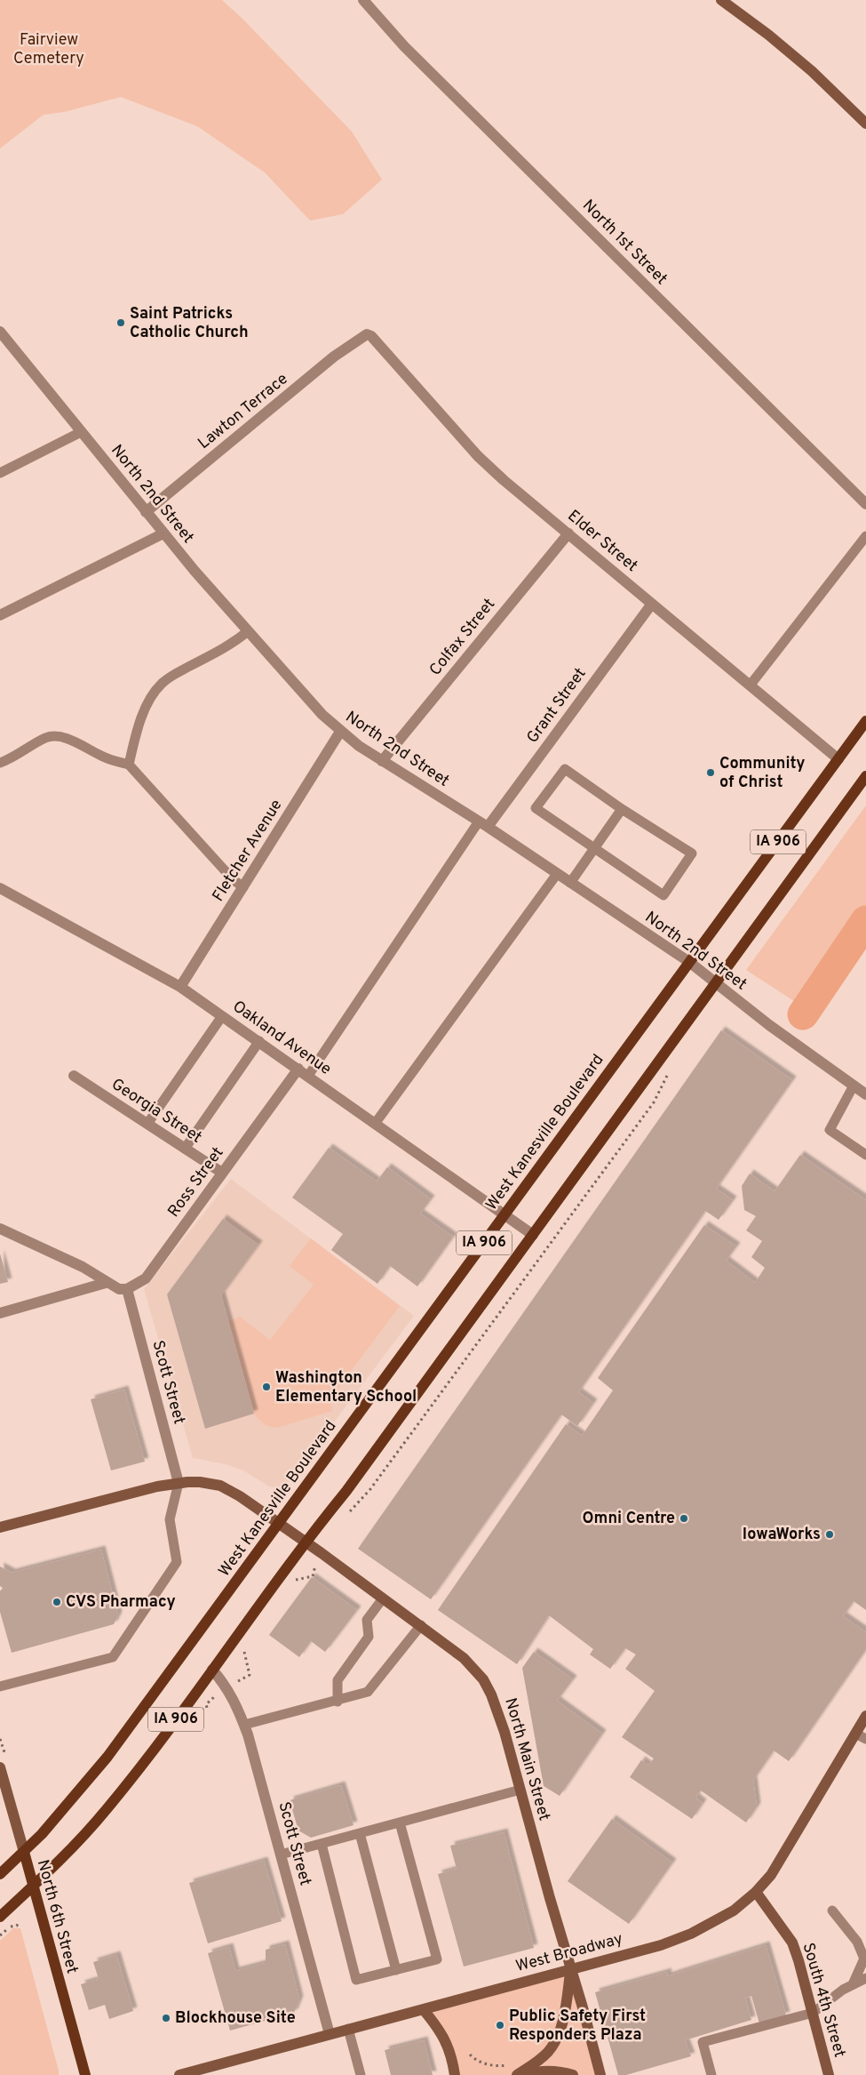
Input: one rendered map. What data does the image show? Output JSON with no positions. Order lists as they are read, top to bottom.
{
  "streets": {
    "main road": [
      "IA 906",
      "West Kanesville Boulevard",
      "North Main Street",
      "North 6th Street",
      "West Broadway",
      "South 4th Street"
    ],
    "street": [
      "North 1st Street",
      "Lawton Terrace",
      "North 2nd Street",
      "Elder Street",
      "Colfax Street",
      "Grant Street",
      "Fletcher Avenue",
      "Oakland Avenue",
      "Georgia Street",
      "Ross Street",
      "Scott Street"
    ]
  },
  "crossings": [
    ["Lawton Terrace", "North 2nd Street"],
    ["Lawton Terrace", "Elder Street"],
    ["North 2nd Street", "Colfax Street"],
    ["North 2nd Street", "Grant Street"],
    ["North 2nd Street", "IA 906"],
    ["North 2nd Street", "Fletcher Avenue"],
    ["North 2nd Street", "West Kanesville Boulevard"],
    ["Elder Street", "Colfax Street"],
    ["Elder Street", "Grant Street"],
    ["Elder Street", "West Kanesville Boulevard"],
    ["IA 906", "Oakland Avenue"],
    ["IA 906", "Scott Street"],
    ["IA 906", "North Main Street"],
    ["IA 906", "North 6th Street"],
    ["Fletcher Avenue", "Oakland Avenue"],
    ["Oakland Avenue", "West Kanesville Boulevard"],
    ["Oakland Avenue", "Ross Street"],
    ["Georgia Street", "Ross Street"],
    ["West Kanesville Boulevard", "North Main Street"],
    ["West Kanesville Boulevard", "North 6th Street"],
    ["Ross Street", "Scott Street"],
    ["Scott Street", "North Main Street"],
    ["Scott Street", "West Broadway"],
    ["North Main Street", "West Broadway"],
    ["West Broadway", "South 4th Street"]
  ],
  "parks": ["Fairview Cemetery"],
  "places": [
    "Saint Patricks Catholic Church",
    "Community of Christ",
    "Washington Elementary School",
    "Omni Centre",
    "IowaWorks",
    "CVS Pharmacy",
    "Blockhouse Site",
    "Public Safety First Responders Plaza"
  ]
}
